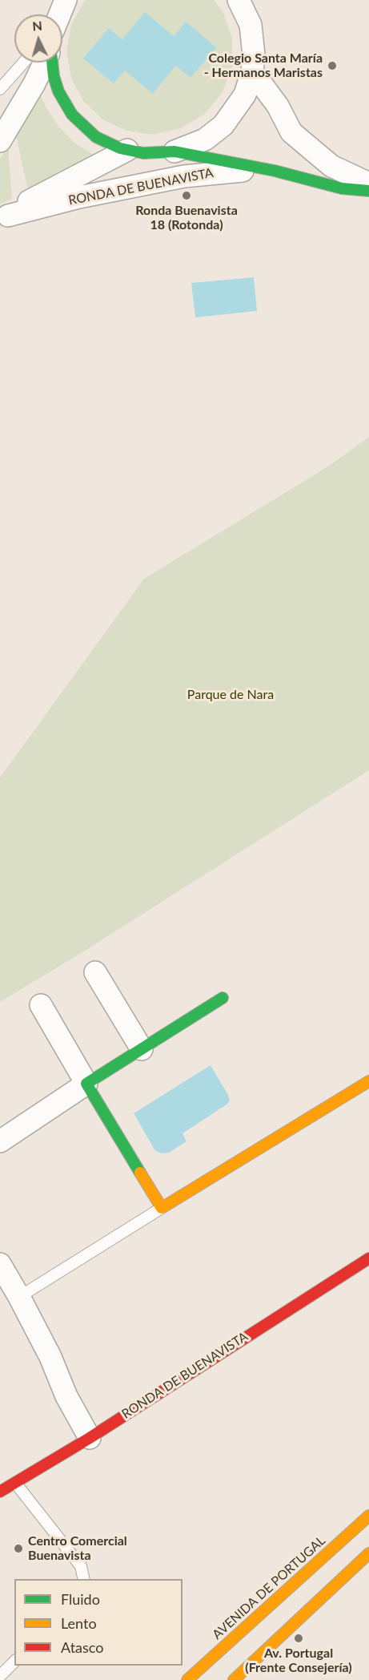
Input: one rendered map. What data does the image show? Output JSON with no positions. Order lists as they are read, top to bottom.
{
  "streets": {
    "street": ["RONDA DE BUENAVISTA", "AVENIDA DE PORTUGAL"]
  },
  "parks": ["Parque de Nara"],
  "places": [
    "Colegio Santa María - Hermanos Maristas",
    "Ronda Buenavista 18 (Rotonda)",
    "Centro Comercial Buenavista",
    "Av. Portugal (Frente Consejería)"
  ],
  "legend": ["Fluido", "Lento", "Atasco"],
  "north": "top"
}
